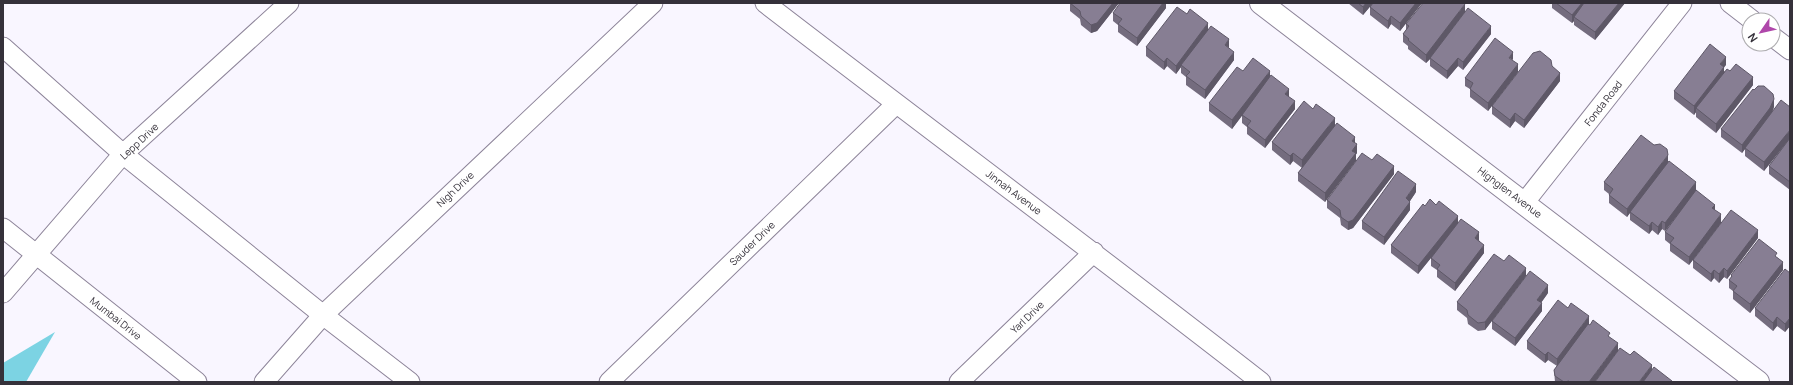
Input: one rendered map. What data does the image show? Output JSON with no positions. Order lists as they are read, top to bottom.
{
  "streets": {
    "street": [
      "Fonda Road",
      "Lepp Drive",
      "Nigh Drive",
      "Jinnah Avenue",
      "Highglen Avenue",
      "Sauder Drive",
      "Yarl Drive",
      "Mumbai Drive"
    ]
  },
  "crossings": [
    ["Fonda Road", "Highglen Avenue"],
    ["Lepp Drive", "Mumbai Drive"],
    ["Jinnah Avenue", "Sauder Drive"],
    ["Jinnah Avenue", "Yarl Drive"]
  ],
  "north": "bottom left"
}
